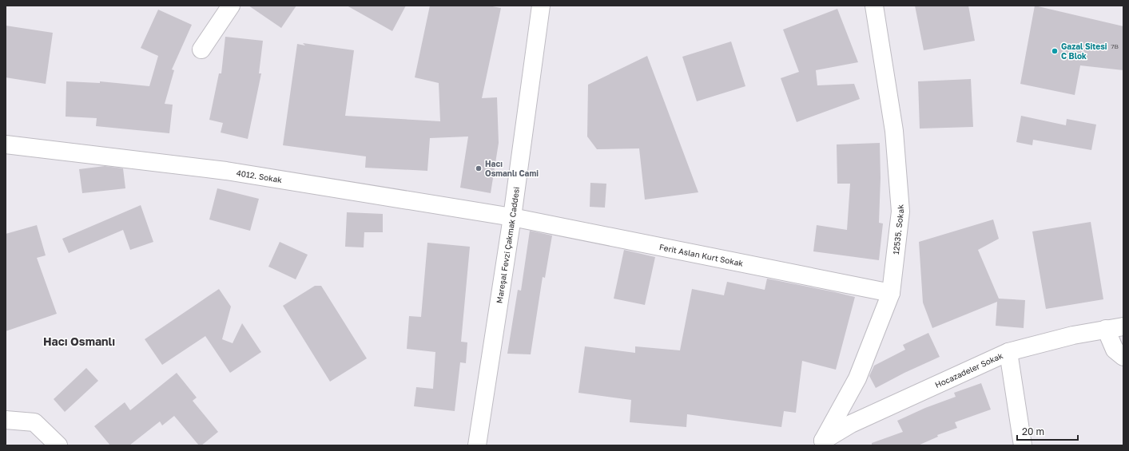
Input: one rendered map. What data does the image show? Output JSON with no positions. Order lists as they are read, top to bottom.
{
  "streets": {
    "street": [
      "4012. Sokak",
      "12535. Sokak",
      "Mareşal Fevzi Çakmak Caddesi",
      "Ferit Aslan Kurt Sokak",
      "Hocazadeler Sokak"
    ]
  },
  "crossings": [
    ["4012. Sokak", "Mareşal Fevzi Çakmak Caddesi"],
    ["4012. Sokak", "Ferit Aslan Kurt Sokak"],
    ["12535. Sokak", "Ferit Aslan Kurt Sokak"],
    ["12535. Sokak", "Hocazadeler Sokak"],
    ["Mareşal Fevzi Çakmak Caddesi", "Ferit Aslan Kurt Sokak"]
  ],
  "districts": ["Hacı Osmanlı"],
  "places": ["Gazal Sitesi C Blok", "Hacı Osmanlı Cami"],
  "house_numbers": ["7B"],
  "scale_bar": "20 m"
}
